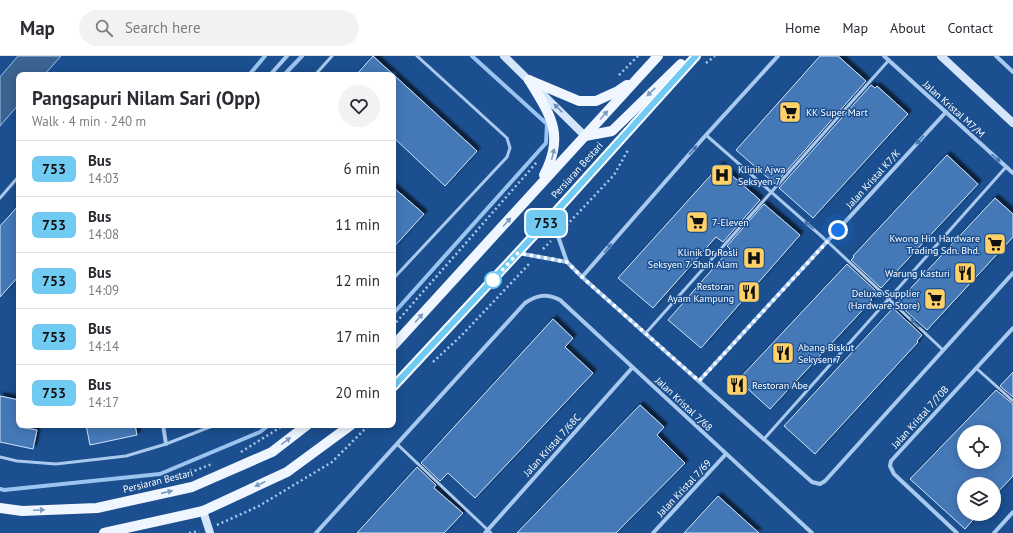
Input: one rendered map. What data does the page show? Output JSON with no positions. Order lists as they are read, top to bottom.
{
  "streets": {
    "main road": ["Persiaran Bestari"],
    "street": [
      "Jalan Kristal M7/M",
      "Jalan Kristal K7/K",
      "Jalan Kristal 7/68",
      "Jalan Kristal 7/70B",
      "Jalan Kristal 7/68C",
      "Jalan Kristal 7/69"
    ]
  },
  "crossings": [
    ["Jalan Kristal M7/M", "Jalan Kristal K7/K"],
    ["Jalan Kristal 7/68", "Jalan Kristal 7/68C"],
    ["Jalan Kristal 7/68", "Jalan Kristal 7/69"]
  ],
  "one_way": ["Jalan Kristal M7/M", "Jalan Kristal K7/K"],
  "places": {
    "supermarket": [
      "KK Super Mart",
      "7-Eleven",
      "Kwong Hin Hardware Trading Sdn. Bhd.",
      "Deluxe Supplier (Hardware Store)"
    ],
    "hospital": ["Klinik Ajwa Seksyen 7", "Klinik Dr Rosli Seksyen 7 Shah Alam"],
    "restaurant": [
      "Warung Kasturi",
      "Restoran Ayam Kampung",
      "Abang Biskut Sekysen 7",
      "Restoran Abe"
    ]
  },
  "lines": ["bus line 753"],
  "page": {
    "header": "Map",
    "search": "Search here",
    "nav": [
      "Home",
      "Map",
      "About",
      "Contact"
    ],
    "on_map": "753",
    "heading": ["Pangsapuri Nilam Sari (Opp)", "Walk · 4 min · 240 m"],
    "list": [
      {
        "mark": "753",
        "name": "Bus",
        "note": "14:03",
        "value": "6 min"
      },
      {
        "mark": "753",
        "name": "Bus",
        "note": "14:08",
        "value": "11 min"
      },
      {
        "mark": "753",
        "name": "Bus",
        "note": "14:09",
        "value": "12 min"
      },
      {
        "mark": "753",
        "name": "Bus",
        "note": "14:14",
        "value": "17 min"
      },
      {
        "mark": "753",
        "name": "Bus",
        "note": "14:17",
        "value": "20 min"
      }
    ]
  }
}
